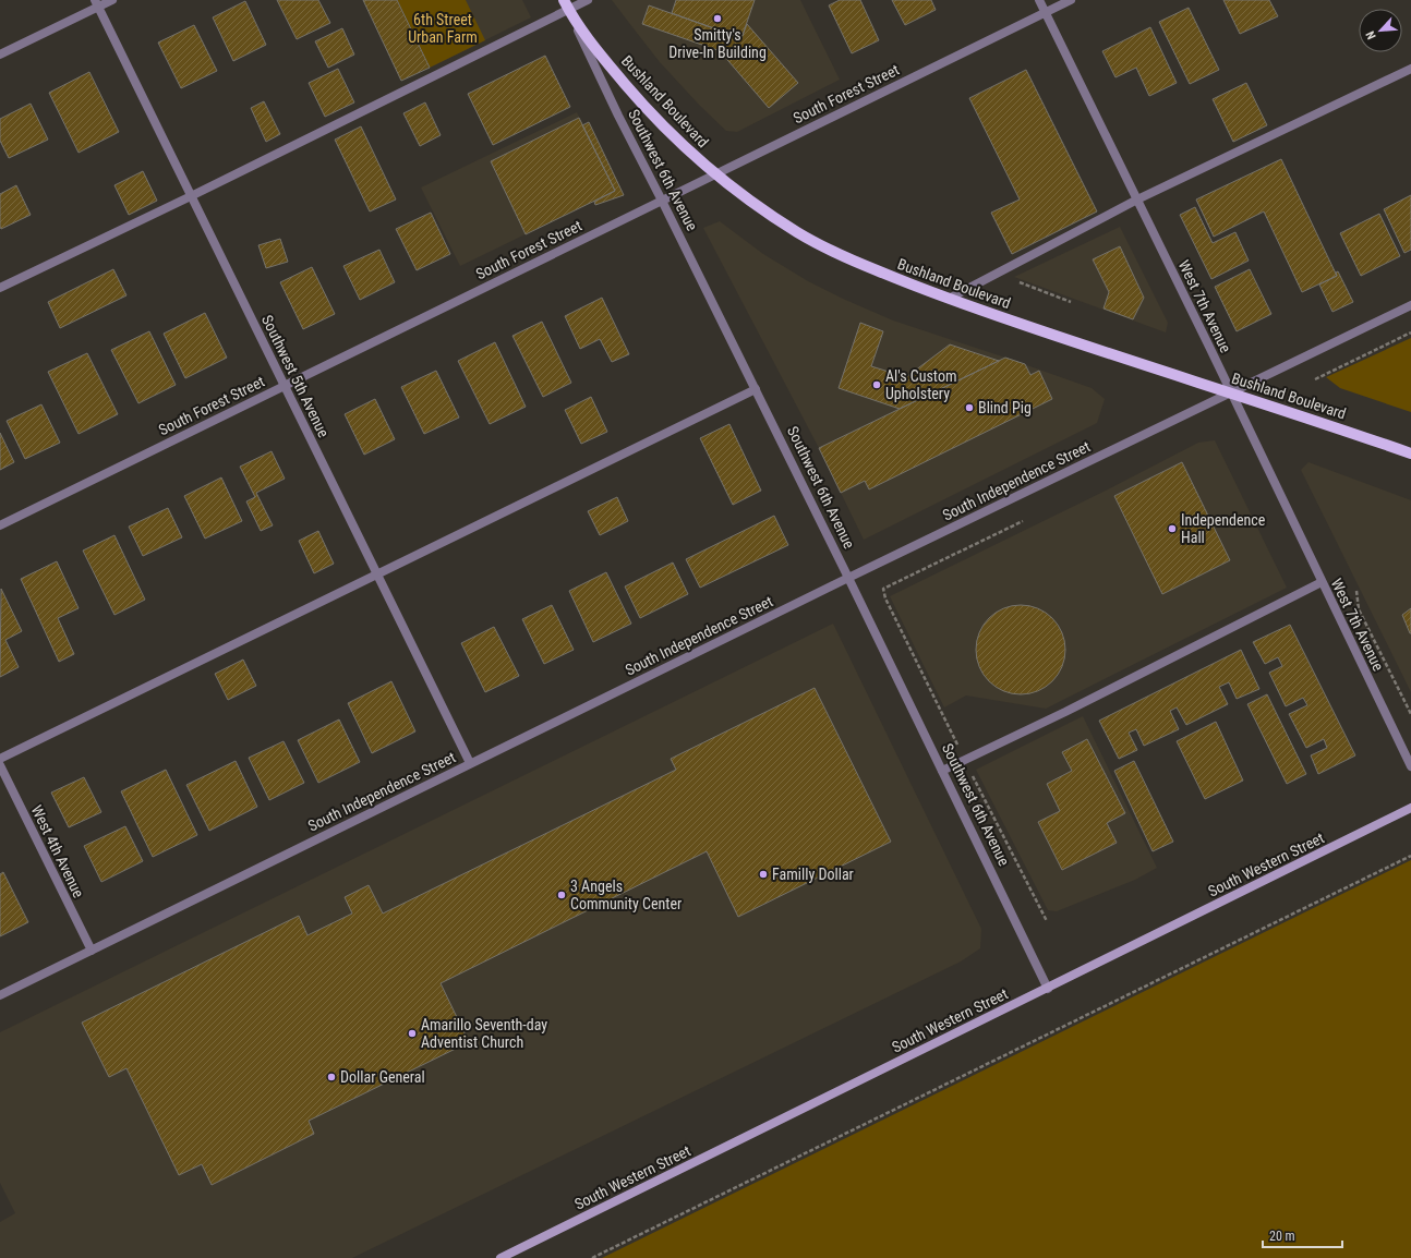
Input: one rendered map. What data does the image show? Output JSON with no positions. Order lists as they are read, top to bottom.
{
  "streets": {
    "main road": ["Bushland Boulevard", "South Western Street"],
    "street": [
      "South Forest Street",
      "Southwest 6th Avenue",
      "West 7th Avenue",
      "Southwest 5th Avenue",
      "South Independence Street",
      "West 4th Avenue"
    ]
  },
  "crossings": [
    ["South Forest Street", "Bushland Boulevard"],
    ["South Forest Street", "Southwest 6th Avenue"],
    ["South Forest Street", "West 7th Avenue"],
    ["South Forest Street", "Southwest 5th Avenue"],
    ["Bushland Boulevard", "Southwest 6th Avenue"],
    ["Bushland Boulevard", "West 7th Avenue"],
    ["Bushland Boulevard", "South Independence Street"],
    ["Southwest 6th Avenue", "South Independence Street"],
    ["Southwest 6th Avenue", "South Western Street"],
    ["West 7th Avenue", "South Independence Street"],
    ["Southwest 5th Avenue", "South Independence Street"],
    ["South Independence Street", "West 4th Avenue"]
  ],
  "parks": ["6th Street Urban Farm"],
  "places": [
    "Smitty's Drive-In Building",
    "Al's Custom Upholstery",
    "Blind Pig",
    "Independence Hall",
    "Familly Dollar",
    "3 Angels Community Center",
    "Amarillo Seventh-day Adventist Church",
    "Dollar General"
  ],
  "scale_bar": "20 m",
  "north": "bottom left"
}
